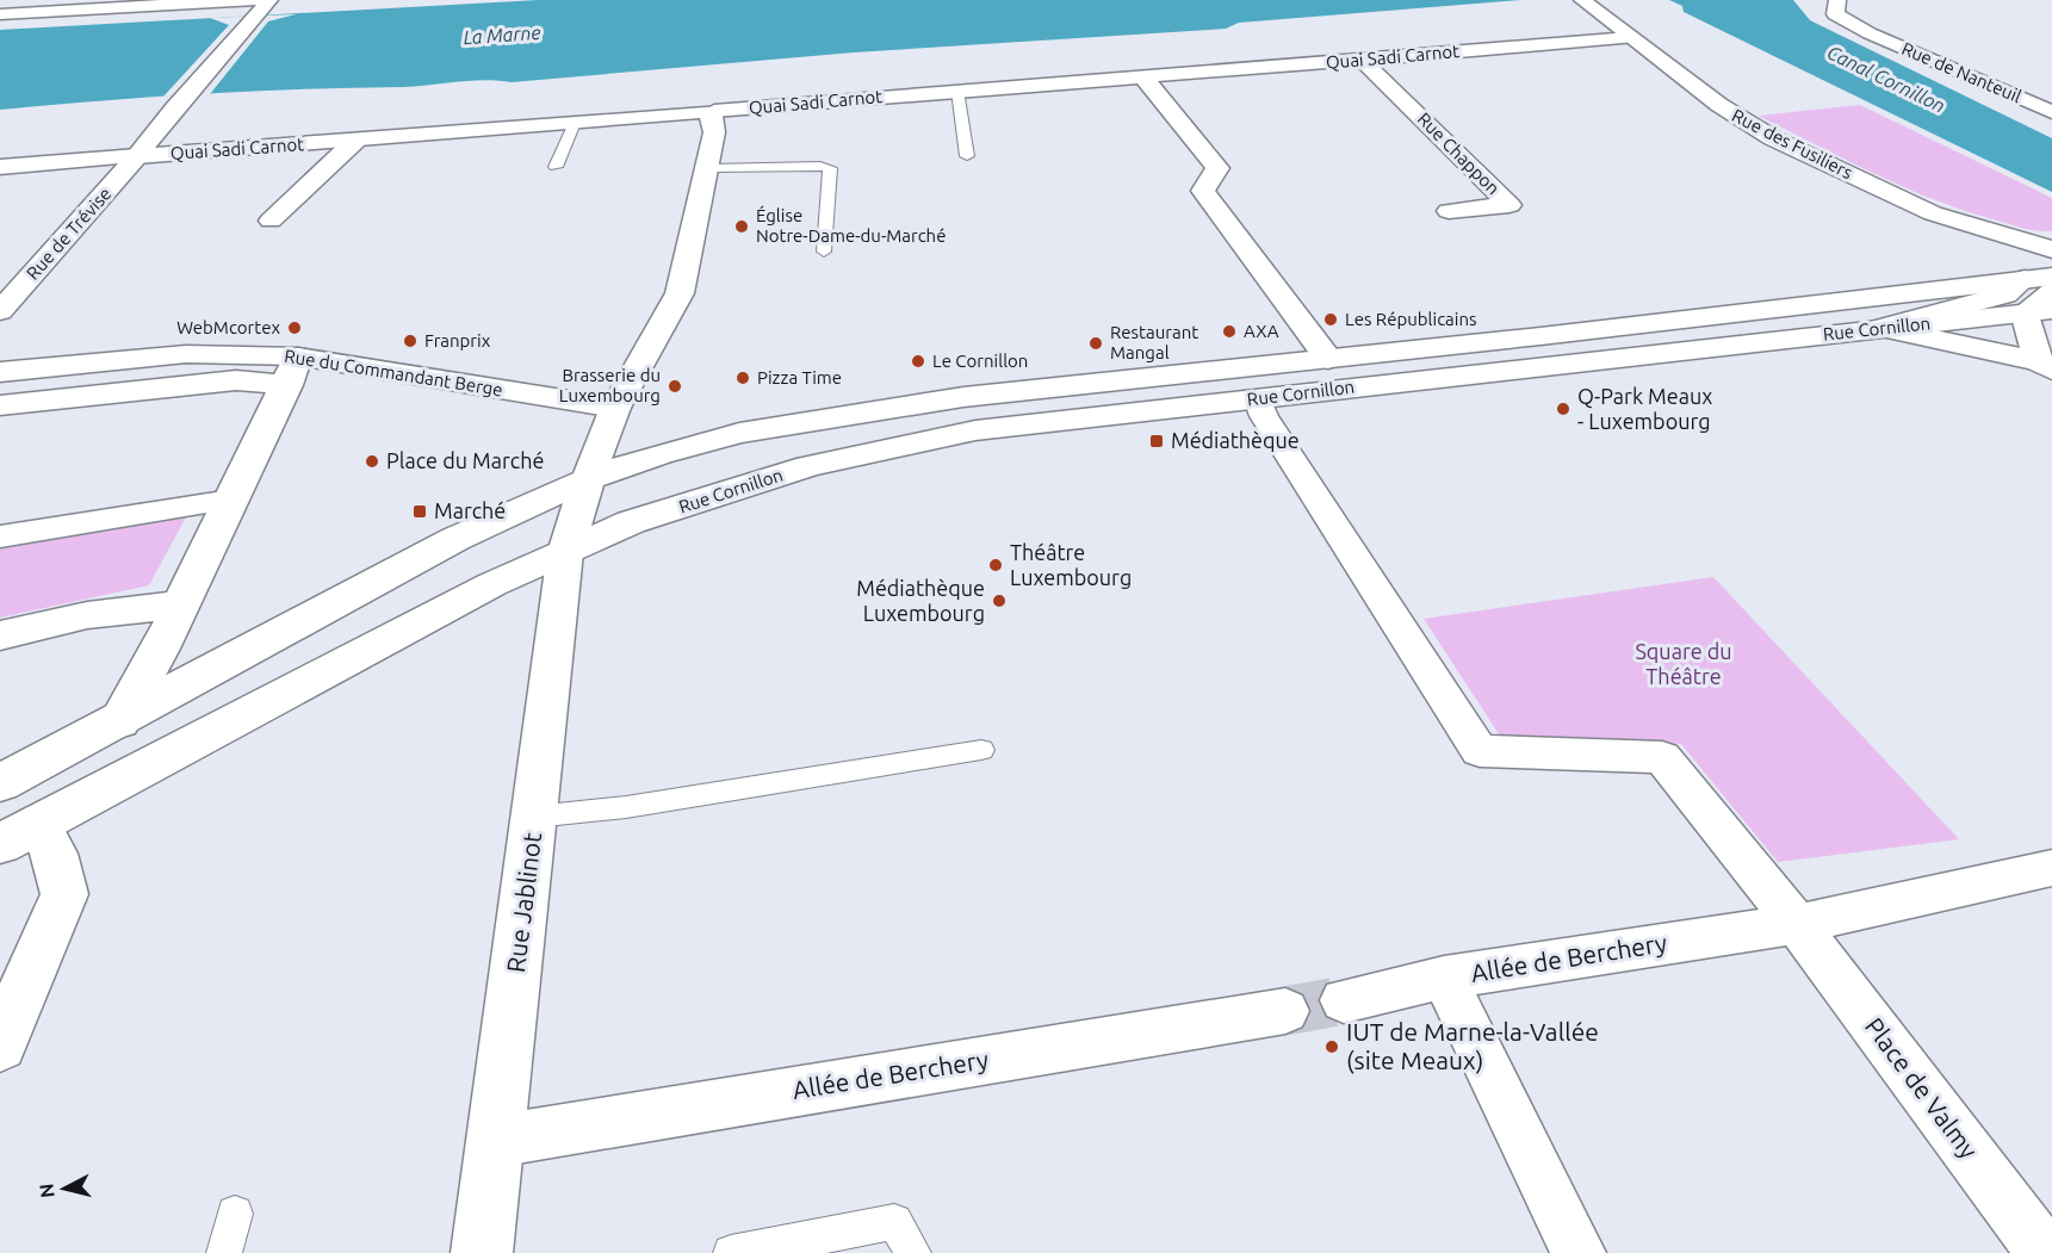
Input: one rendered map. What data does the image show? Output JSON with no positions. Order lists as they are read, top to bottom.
{
  "streets": {
    "main road": [
      "Quai Sadi Carnot",
      "Rue de Nanteuil",
      "Rue des Fusiliers",
      "Rue Chappon",
      "Rue de Trévise",
      "Rue Cornillon",
      "Rue du Commandant Berge",
      "Rue Jablinot"
    ],
    "street": ["Allée de Berchery", "Place de Valmy"]
  },
  "crossings": [
    ["Quai Sadi Carnot", "Rue des Fusiliers"],
    ["Quai Sadi Carnot", "Rue Chappon"],
    ["Quai Sadi Carnot", "Rue de Trévise"],
    ["Quai Sadi Carnot", "Rue Jablinot"],
    ["Rue des Fusiliers", "Rue Cornillon"],
    ["Rue Cornillon", "Rue Jablinot"],
    ["Rue Cornillon", "Place de Valmy"],
    ["Rue du Commandant Berge", "Rue Jablinot"],
    ["Rue Jablinot", "Allée de Berchery"],
    ["Allée de Berchery", "Place de Valmy"]
  ],
  "water": ["La Marne", "Canal Cornillon"],
  "parks": ["Square du Théâtre"],
  "places": {
    "other": [
      "Église Notre-Dame-du-Marché",
      "Les Républicains",
      "WebMcortex",
      "AXA",
      "Franprix",
      "Restaurant Mangal",
      "Le Cornillon",
      "Pizza Time",
      "Brasserie du Luxembourg",
      "Q-Park Meaux - Luxembourg",
      "Place du Marché",
      "Théâtre Luxembourg",
      "Médiathèque Luxembourg",
      "IUT de Marne-la-Vallée (site Meaux)"
    ],
    "transit": ["Médiathèque", "Marché"]
  },
  "north": "left"
}
